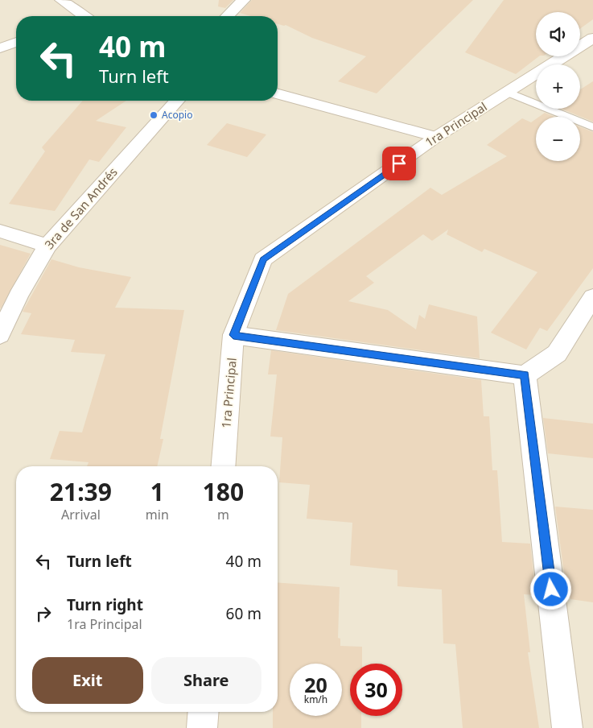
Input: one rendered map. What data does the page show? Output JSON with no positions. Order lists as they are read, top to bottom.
{
  "streets": {
    "street": ["1ra Principal", "3ra de San Andrés"]
  },
  "places": ["Acopio"],
  "page": {
    "map_buttons": ["+", "−"],
    "turn": ["40 m", "Turn left"],
    "eta": [
      "21:39",
      "Arrival",
      "1",
      "min",
      "180",
      "m"
    ],
    "list": [
      {
        "name": "Turn left",
        "value": "40 m"
      },
      {
        "name": "Turn right",
        "note": "1ra Principal",
        "value": "60 m"
      }
    ],
    "buttons": ["Exit", "Share"],
    "speed": "20 km/h",
    "limit": "30"
  }
}
